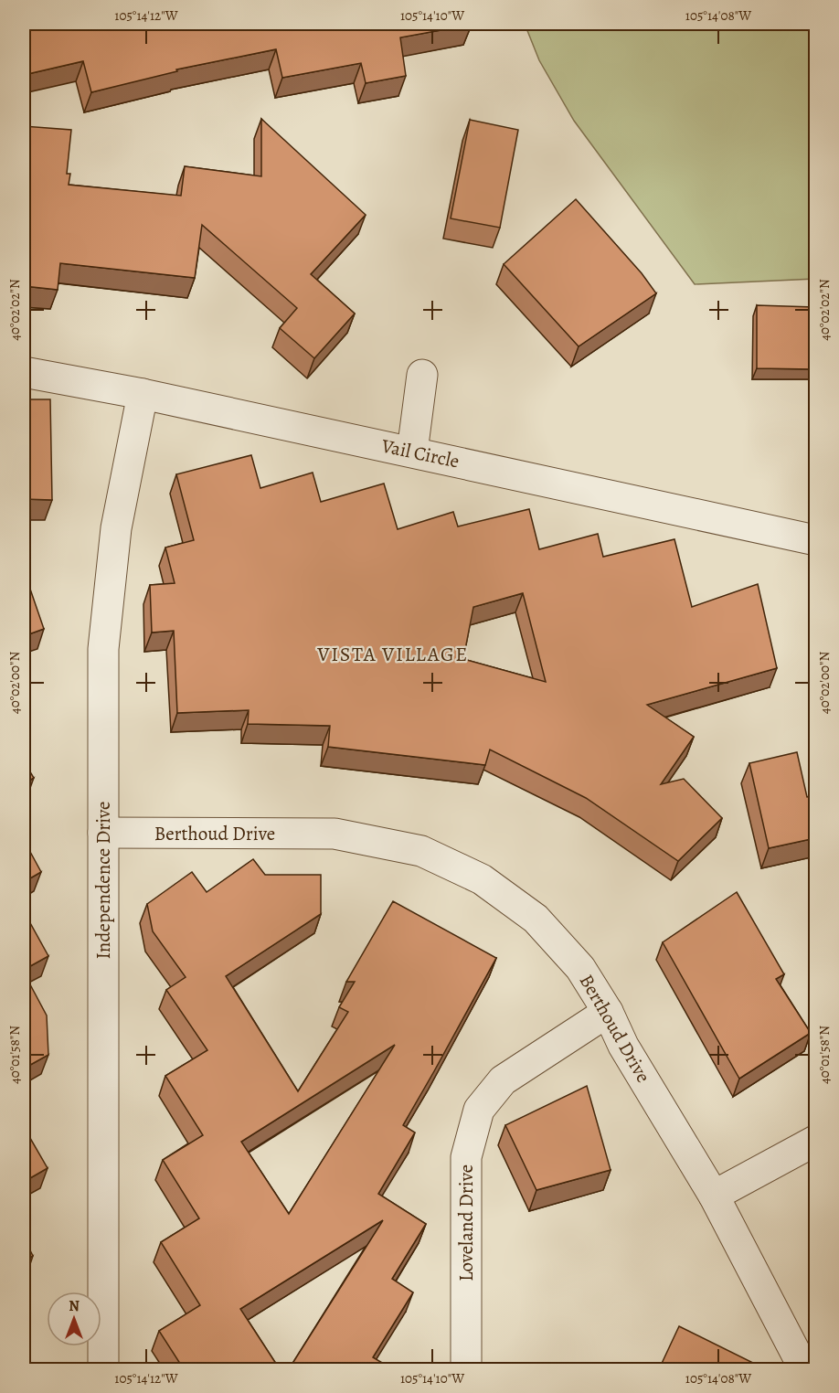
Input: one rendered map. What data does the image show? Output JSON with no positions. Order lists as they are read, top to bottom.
{
  "streets": {
    "street": [
      "Vail Circle",
      "Berthoud Drive",
      "Independence Drive",
      "Loveland Drive"
    ]
  },
  "crossings": [
    ["Vail Circle", "Independence Drive"],
    ["Berthoud Drive", "Independence Drive"],
    ["Berthoud Drive", "Loveland Drive"]
  ],
  "districts": ["VISTA VILLAGE"],
  "north": "top",
  "coordinates": [
    "105°14'12\"W",
    "105°14'10\"W",
    "105°14'08\"W",
    "40°02'02\"N",
    "40°02'00\"N",
    "40°01'58\"N"
  ]
}
